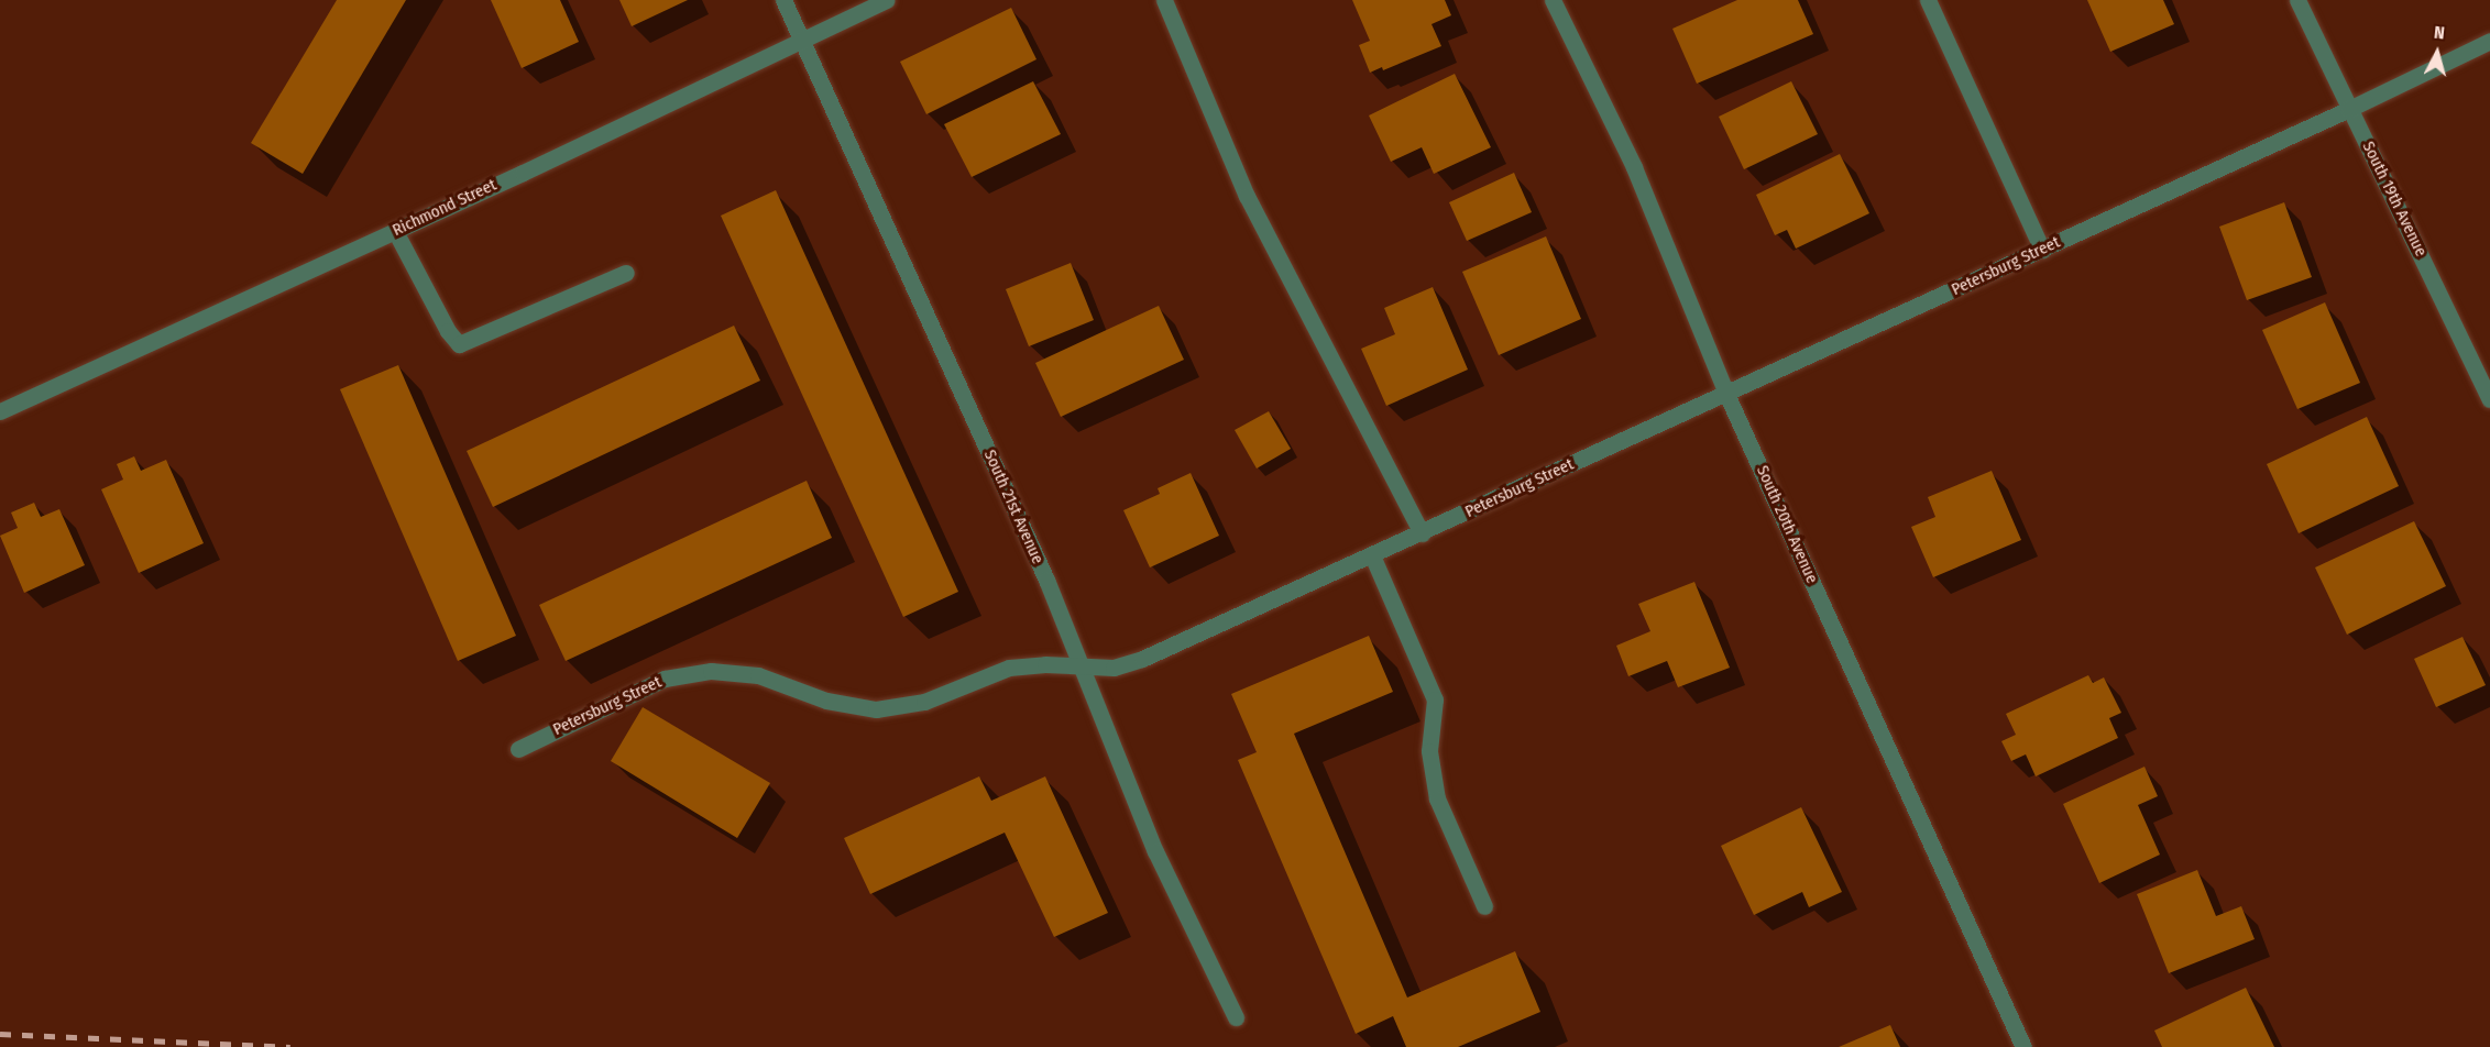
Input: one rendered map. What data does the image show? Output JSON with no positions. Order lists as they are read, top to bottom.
{
  "streets": {
    "street": [
      "South 19th Avenue",
      "Richmond Street",
      "Petersburg Street",
      "South 21st Avenue",
      "South 20th Avenue"
    ]
  },
  "crossings": [
    ["South 19th Avenue", "Petersburg Street"],
    ["Richmond Street", "South 21st Avenue"],
    ["Petersburg Street", "South 21st Avenue"],
    ["Petersburg Street", "South 20th Avenue"]
  ],
  "north": "top"
}
